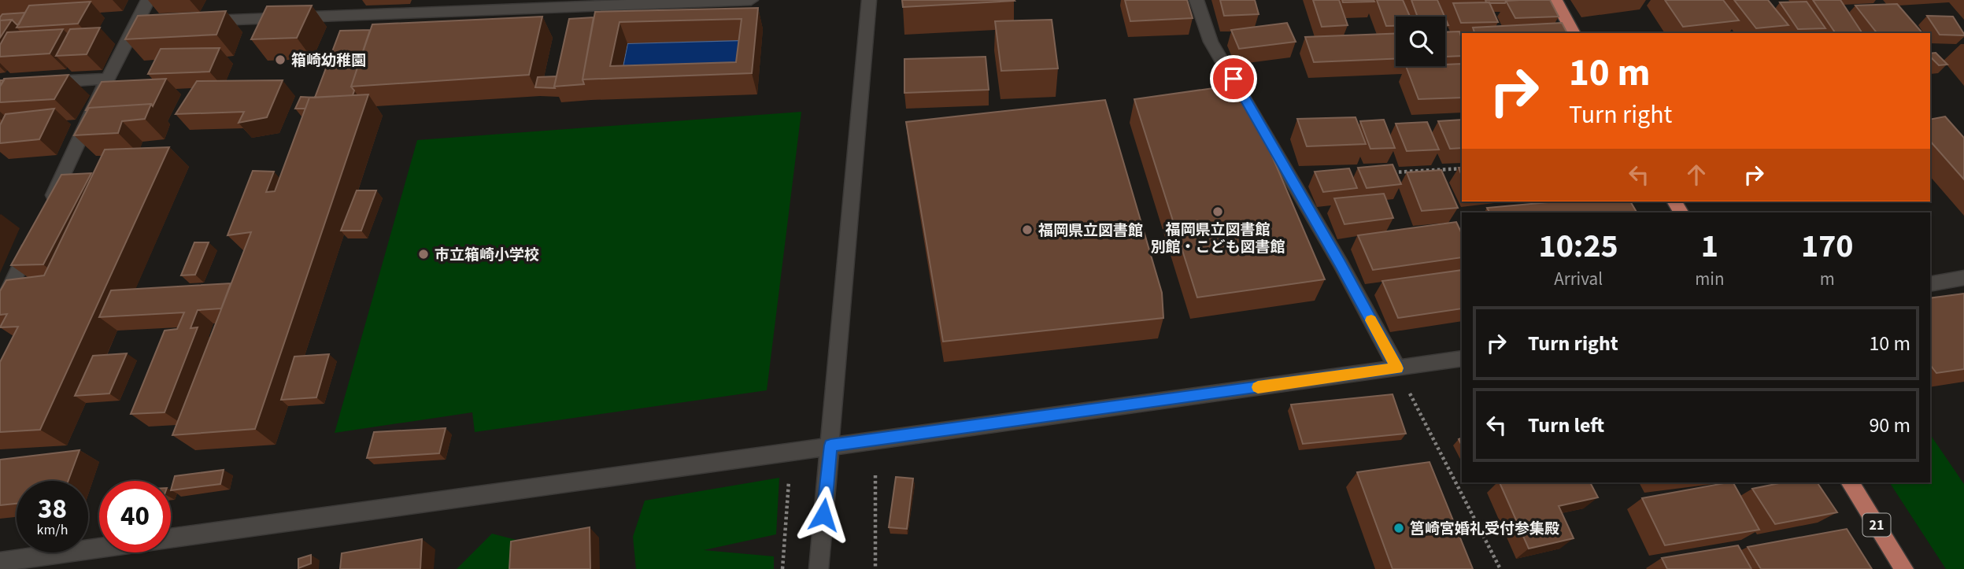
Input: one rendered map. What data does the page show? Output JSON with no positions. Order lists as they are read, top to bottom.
{
  "streets": {
    "main road": ["21"]
  },
  "places": [
    "箱崎幼稚園",
    "福岡県立図書館 別館・こども図書館",
    "福岡県立図書館",
    "市立箱崎小学校",
    "筥崎宮婚礼受付参集殿"
  ],
  "page": {
    "turn": ["10 m", "Turn right"],
    "eta": [
      "10:25",
      "Arrival",
      "1",
      "min",
      "170",
      "m"
    ],
    "list": [
      {
        "name": "Turn right",
        "value": "10 m"
      },
      {
        "name": "Turn left",
        "value": "90 m"
      }
    ],
    "speed": "38 km/h",
    "limit": "40"
  }
}
